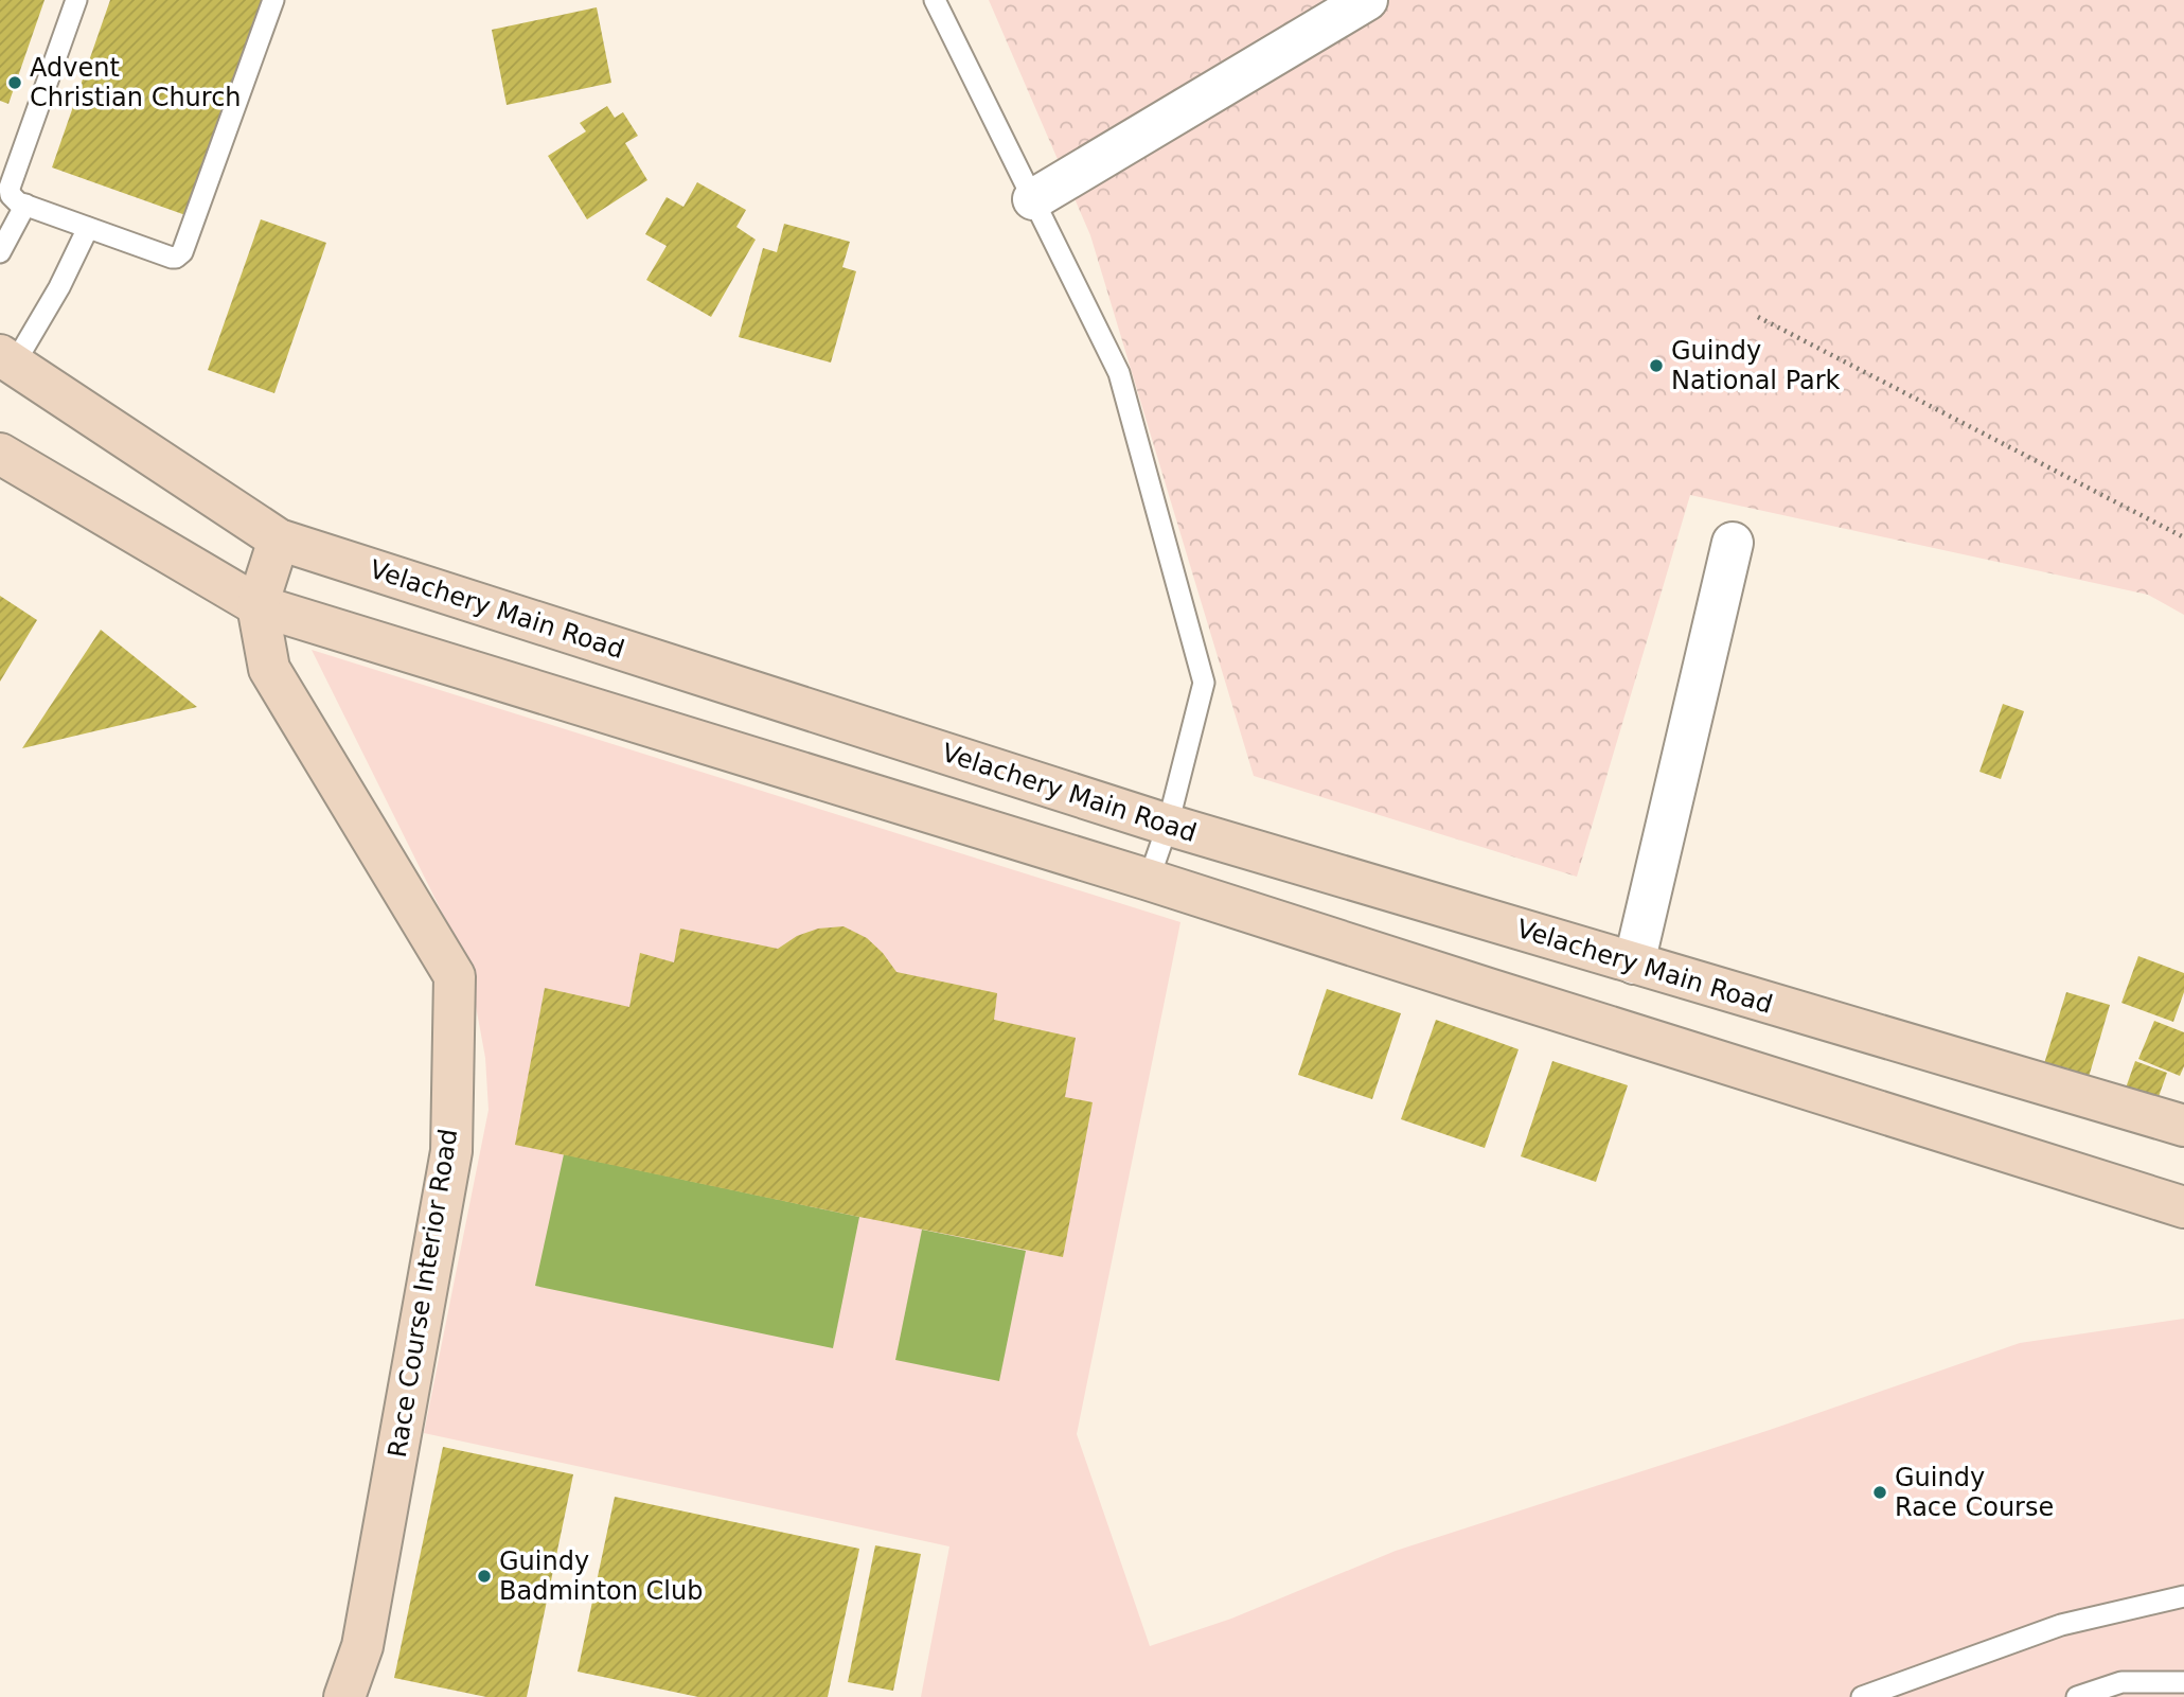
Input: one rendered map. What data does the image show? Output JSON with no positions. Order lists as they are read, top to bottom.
{
  "streets": {
    "main road": ["Velachery Main Road", "Race Course Interior Road"]
  },
  "crossings": [
    ["Velachery Main Road", "Race Course Interior Road"]
  ],
  "places": [
    "Advent Christian Church",
    "Guindy National Park",
    "Guindy Race Course",
    "Guindy Badminton Club"
  ]
}
